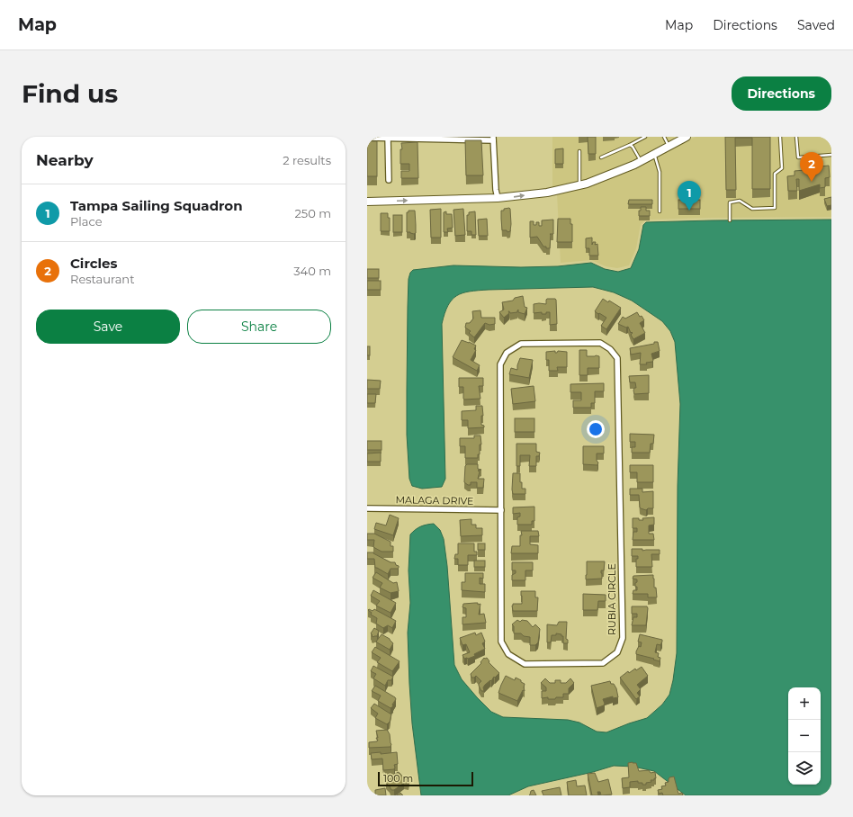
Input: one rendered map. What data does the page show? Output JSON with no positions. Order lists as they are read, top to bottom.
{
  "streets": {
    "street": ["MALAGA DRIVE", "RUBIA CIRCLE"]
  },
  "crossings": [
    ["MALAGA DRIVE", "RUBIA CIRCLE"]
  ],
  "scale_bar": "100 m",
  "page": {
    "header": "Map",
    "nav": ["Map", "Directions", "Saved"],
    "buttons": [
      "Directions",
      ["Save", "Share"]
    ],
    "title": "Find us",
    "heading": ["Nearby", "2 results"],
    "pins": ["2", "1"],
    "list": [
      {
        "mark": "1",
        "name": "Tampa Sailing Squadron",
        "note": "Place",
        "value": "250 m"
      },
      {
        "mark": "2",
        "name": "Circles",
        "note": "Restaurant",
        "value": "340 m"
      }
    ],
    "map_buttons": ["+", "−"],
    "scale": "100 m"
  }
}
